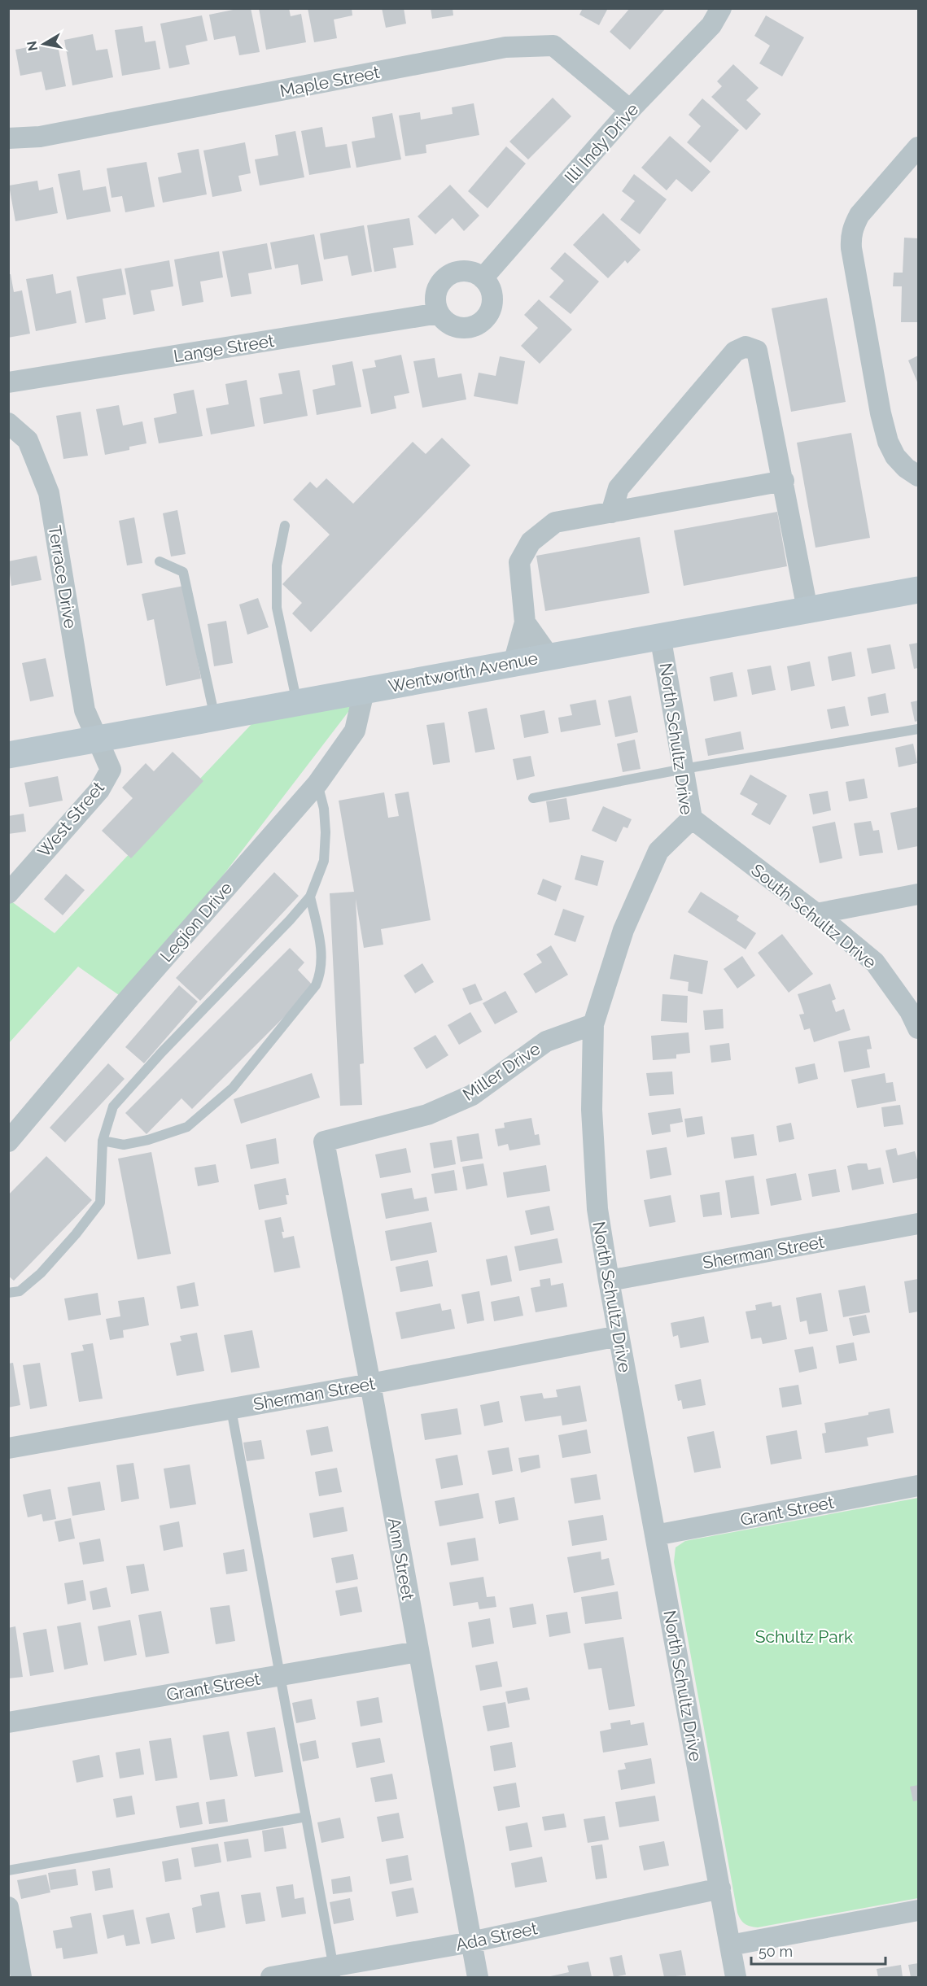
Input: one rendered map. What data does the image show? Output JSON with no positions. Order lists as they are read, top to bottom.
{
  "streets": {
    "street": [
      "Maple Street",
      "Illi Indy Drive",
      "Lange Street",
      "Terrace Drive",
      "Wentworth Avenue",
      "North Schultz Drive",
      "West Street",
      "South Schultz Drive",
      "Legion Drive",
      "Miller Drive",
      "Sherman Street",
      "Grant Street",
      "Ann Street",
      "Ada Street"
    ]
  },
  "crossings": [
    ["Maple Street", "Illi Indy Drive"],
    ["Illi Indy Drive", "Lange Street"],
    ["Terrace Drive", "Wentworth Avenue"],
    ["Terrace Drive", "West Street"],
    ["Wentworth Avenue", "North Schultz Drive"],
    ["Wentworth Avenue", "West Street"],
    ["Wentworth Avenue", "Legion Drive"],
    ["North Schultz Drive", "South Schultz Drive"],
    ["North Schultz Drive", "Miller Drive"],
    ["North Schultz Drive", "Sherman Street"],
    ["North Schultz Drive", "Grant Street"],
    ["North Schultz Drive", "Ada Street"],
    ["Miller Drive", "Ann Street"],
    ["Sherman Street", "Ann Street"],
    ["Grant Street", "Ann Street"],
    ["Ann Street", "Ada Street"]
  ],
  "parks": ["Schultz Park"],
  "scale_bar": "50 m",
  "north": "left"
}
